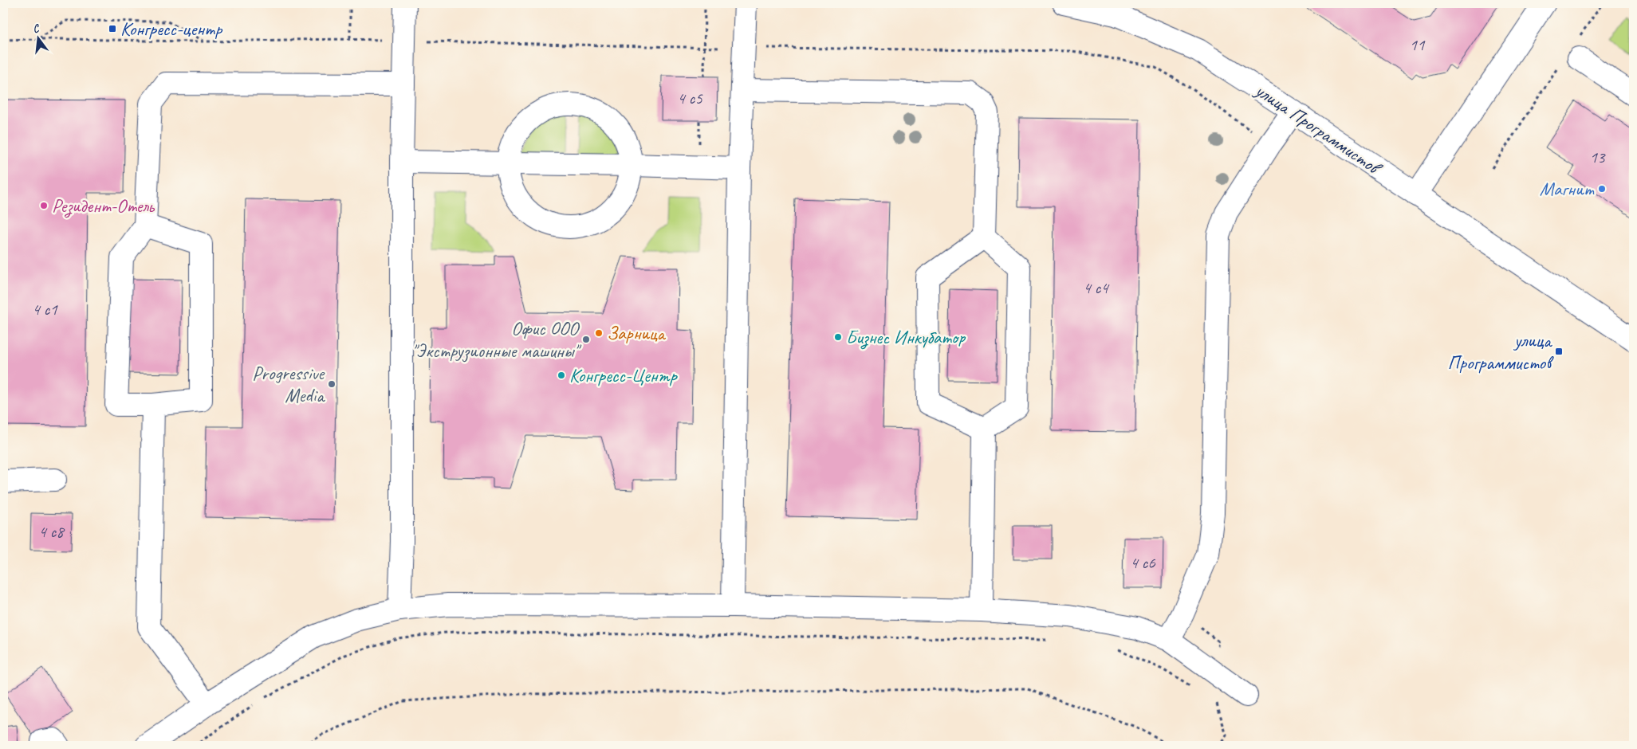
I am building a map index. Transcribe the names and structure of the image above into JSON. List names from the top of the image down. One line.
{"streets":{"street":["улица Программистов"]},"places":{"transit":["Конгресс-центр","улица Программистов"],"other":["Магнит","Резидент-Отель","Зарница","Бизнес Инкубатор","Офис ООО \"Экструзионные машины\"","Конгресс-Центр","Progressive Media"]},"house_numbers":["11","4 с5","13","4 с4","4 с1","4 с8","4 с6"],"north":"top"}
